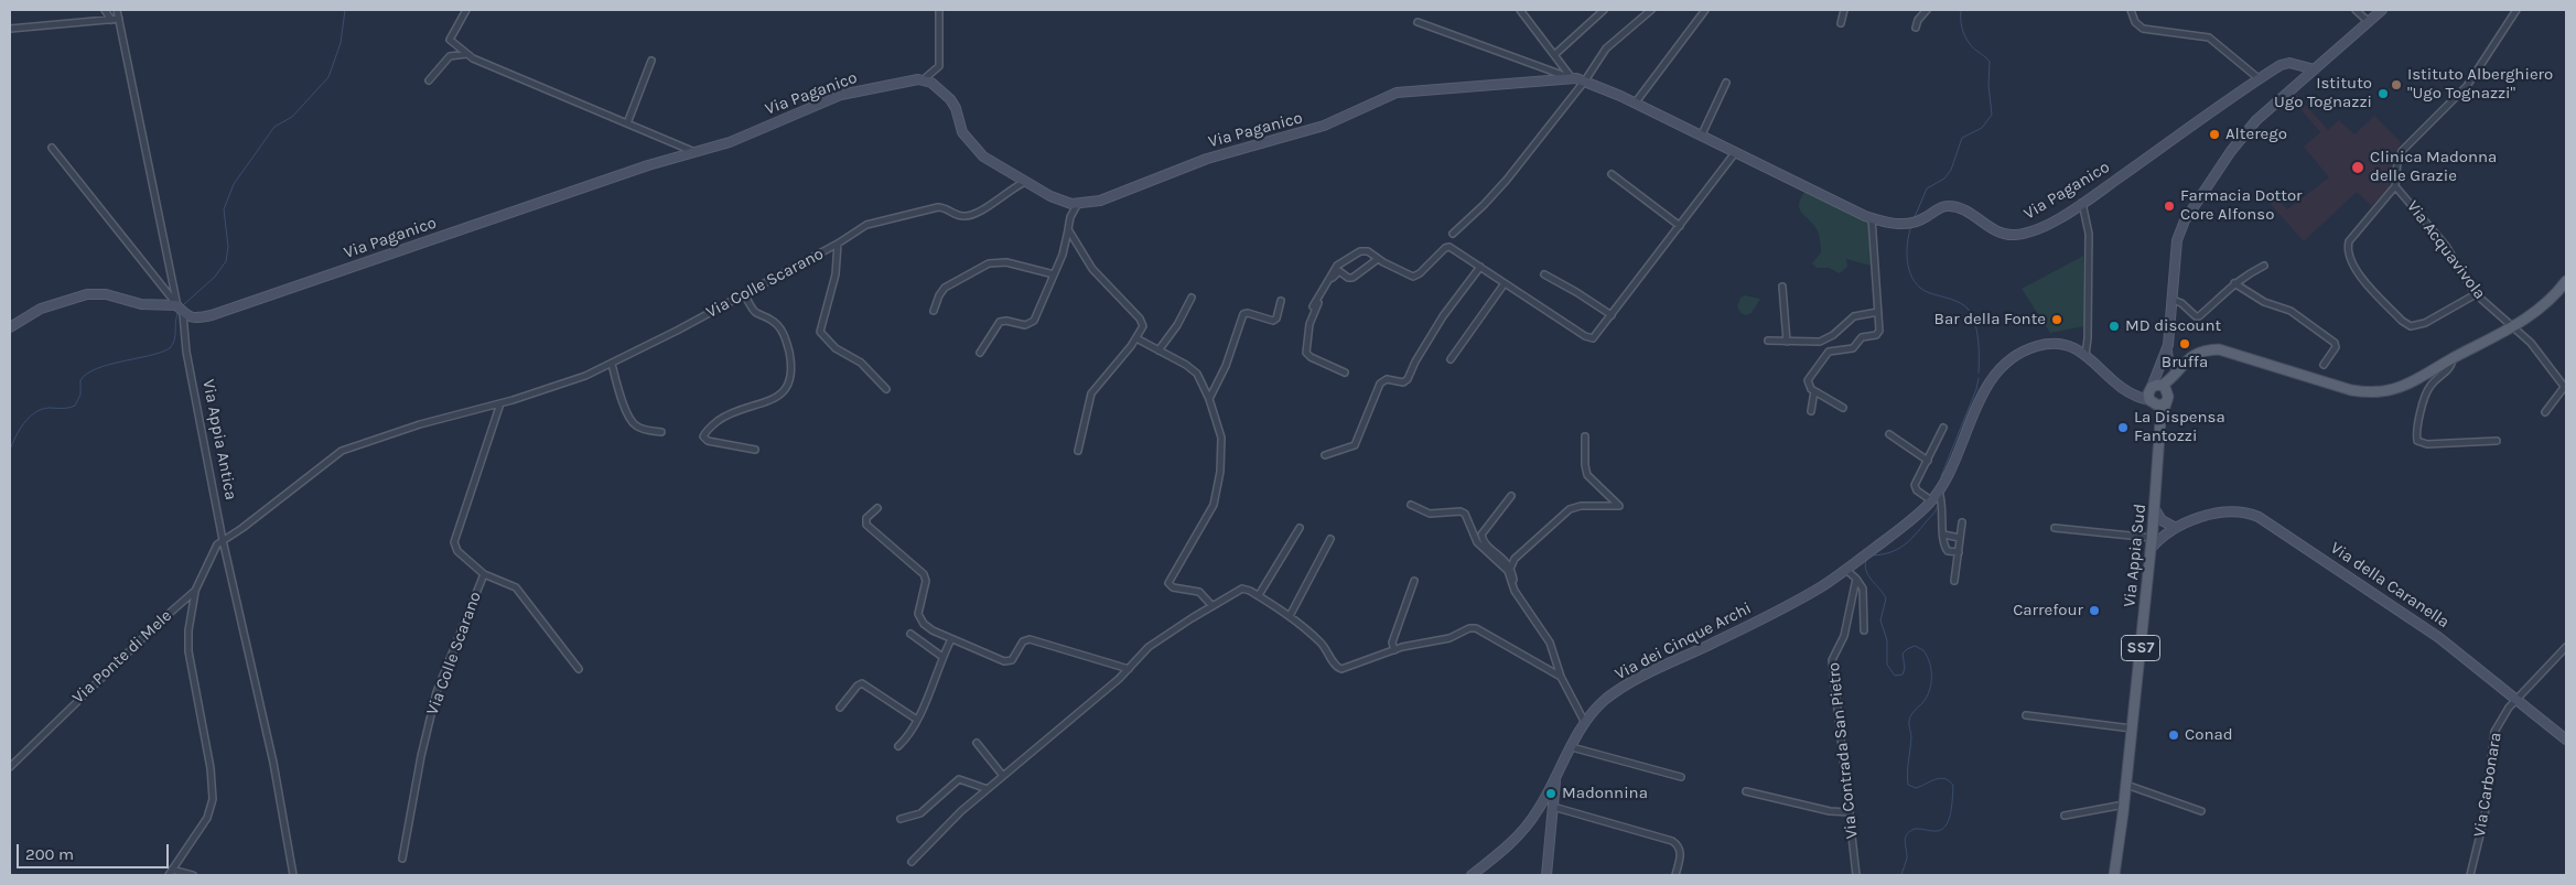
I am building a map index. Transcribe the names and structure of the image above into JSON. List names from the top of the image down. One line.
{"streets":{"main road":["Via Appia Sud","SS7"],"street":["Via Paganico","Via Acquavivola","Via Colle Scarano","Via Appia Antica","Via della Caranella","Via dei Cinque Archi","Via Ponte di Mele","Via Contrada San Pietro","Via Carbonara"]},"crossings":[["Via Paganico","Via Appia Antica"],["Via Colle Scarano","Via Appia Antica"],["Via Colle Scarano","Via Ponte di Mele"],["Via Appia Antica","Via Ponte di Mele"],["Via Appia Sud","Via della Caranella"],["Via Appia Sud","Via dei Cinque Archi"],["Via della Caranella","Via Carbonara"]],"places":["Istituto Alberghiero \"Ugo Tognazzi\"","Istituto Ugo Tognazzi","Alterego","Clinica Madonna delle Grazie","Farmacia Dottor Core Alfonso","Bar della Fonte","MD discount","Bruffa","La Dispensa Fantozzi","Carrefour","Conad","Madonnina"],"scale_bar":"200 m"}
